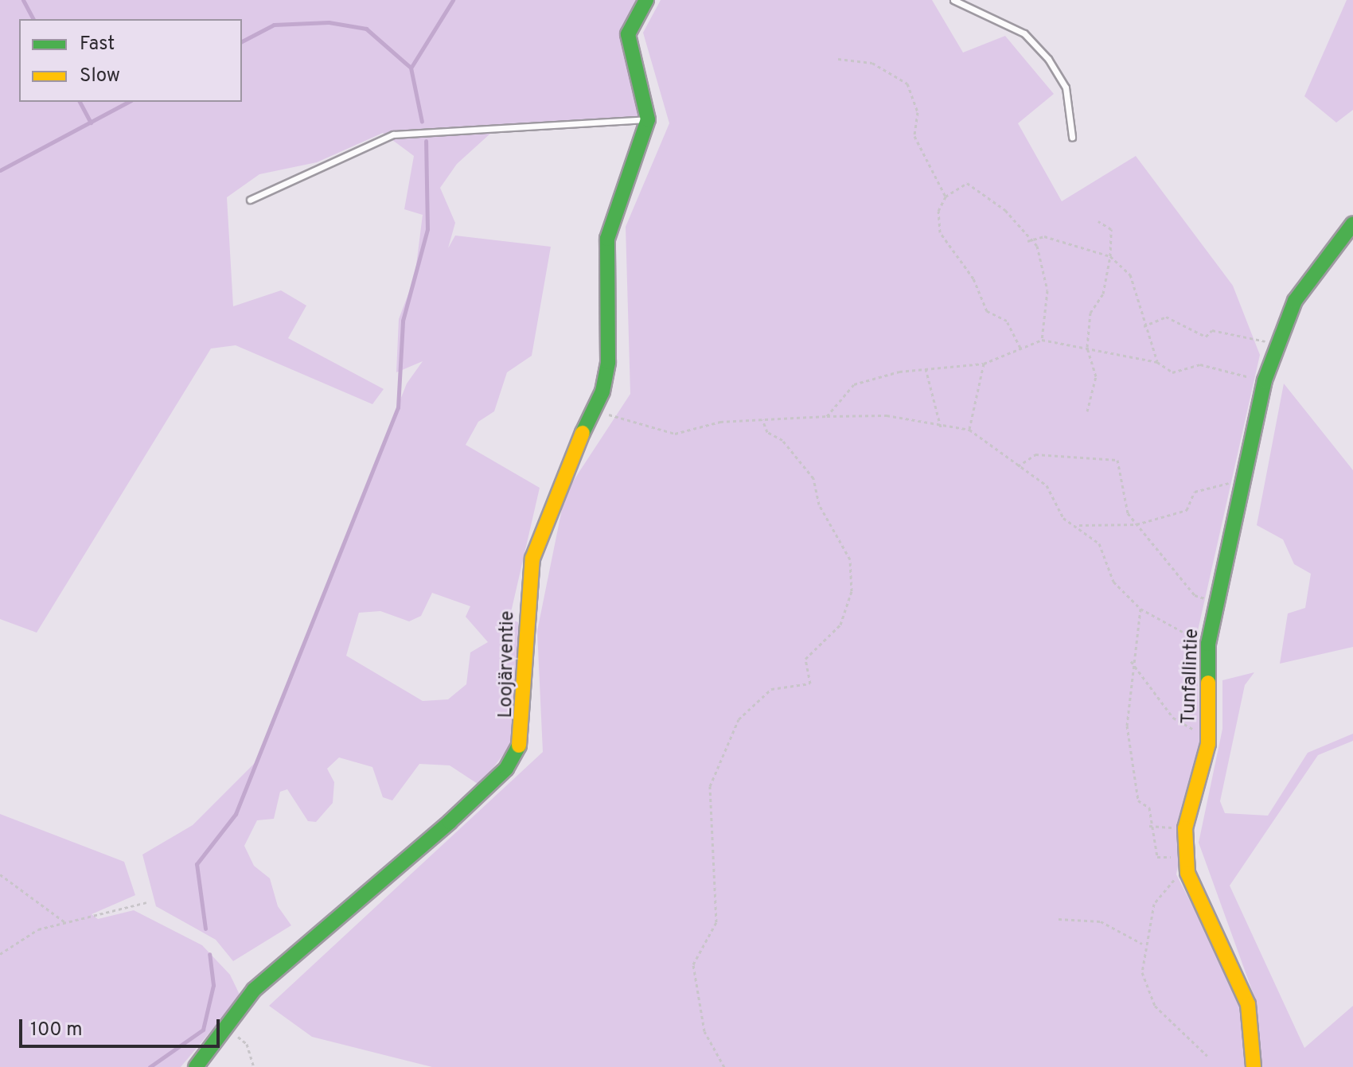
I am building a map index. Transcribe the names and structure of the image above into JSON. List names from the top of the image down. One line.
{"streets":{"street":["Loojärventie","Tunfallintie"]},"legend":["Fast","Slow"],"scale_bar":"100 m"}
